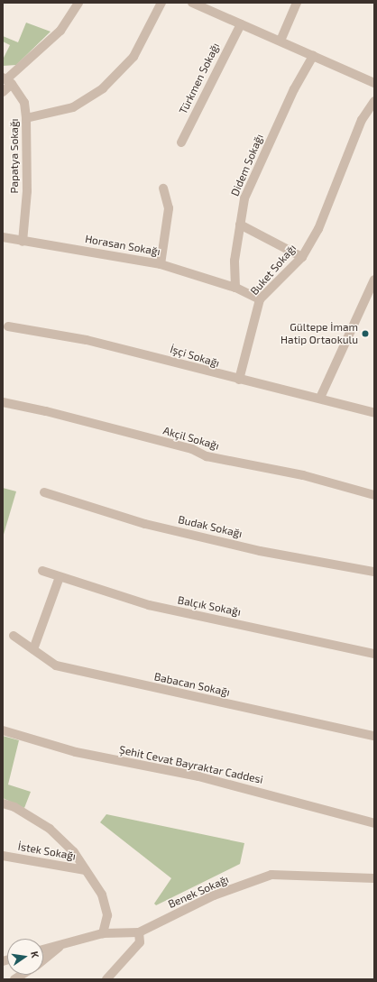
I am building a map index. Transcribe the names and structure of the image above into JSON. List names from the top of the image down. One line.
{"streets":{"street":["Türkmen Sokağı","Papatya Sokağı","Didem Sokağı","Horasan Sokağı","Buket Sokağı","İşçi Sokağı","Akçil Sokağı","Budak Sokağı","Balçık Sokağı","Babacan Sokağı","Şehit Cevat Bayraktar Caddesi","İstek Sokağı","Benek Sokağı"]},"crossings":[["Papatya Sokağı","Horasan Sokağı"],["Didem Sokağı","Horasan Sokağı"],["Buket Sokağı","İşçi Sokağı"]],"places":["Gültepe İmam Hatip Ortaokulu"],"north":"right"}
